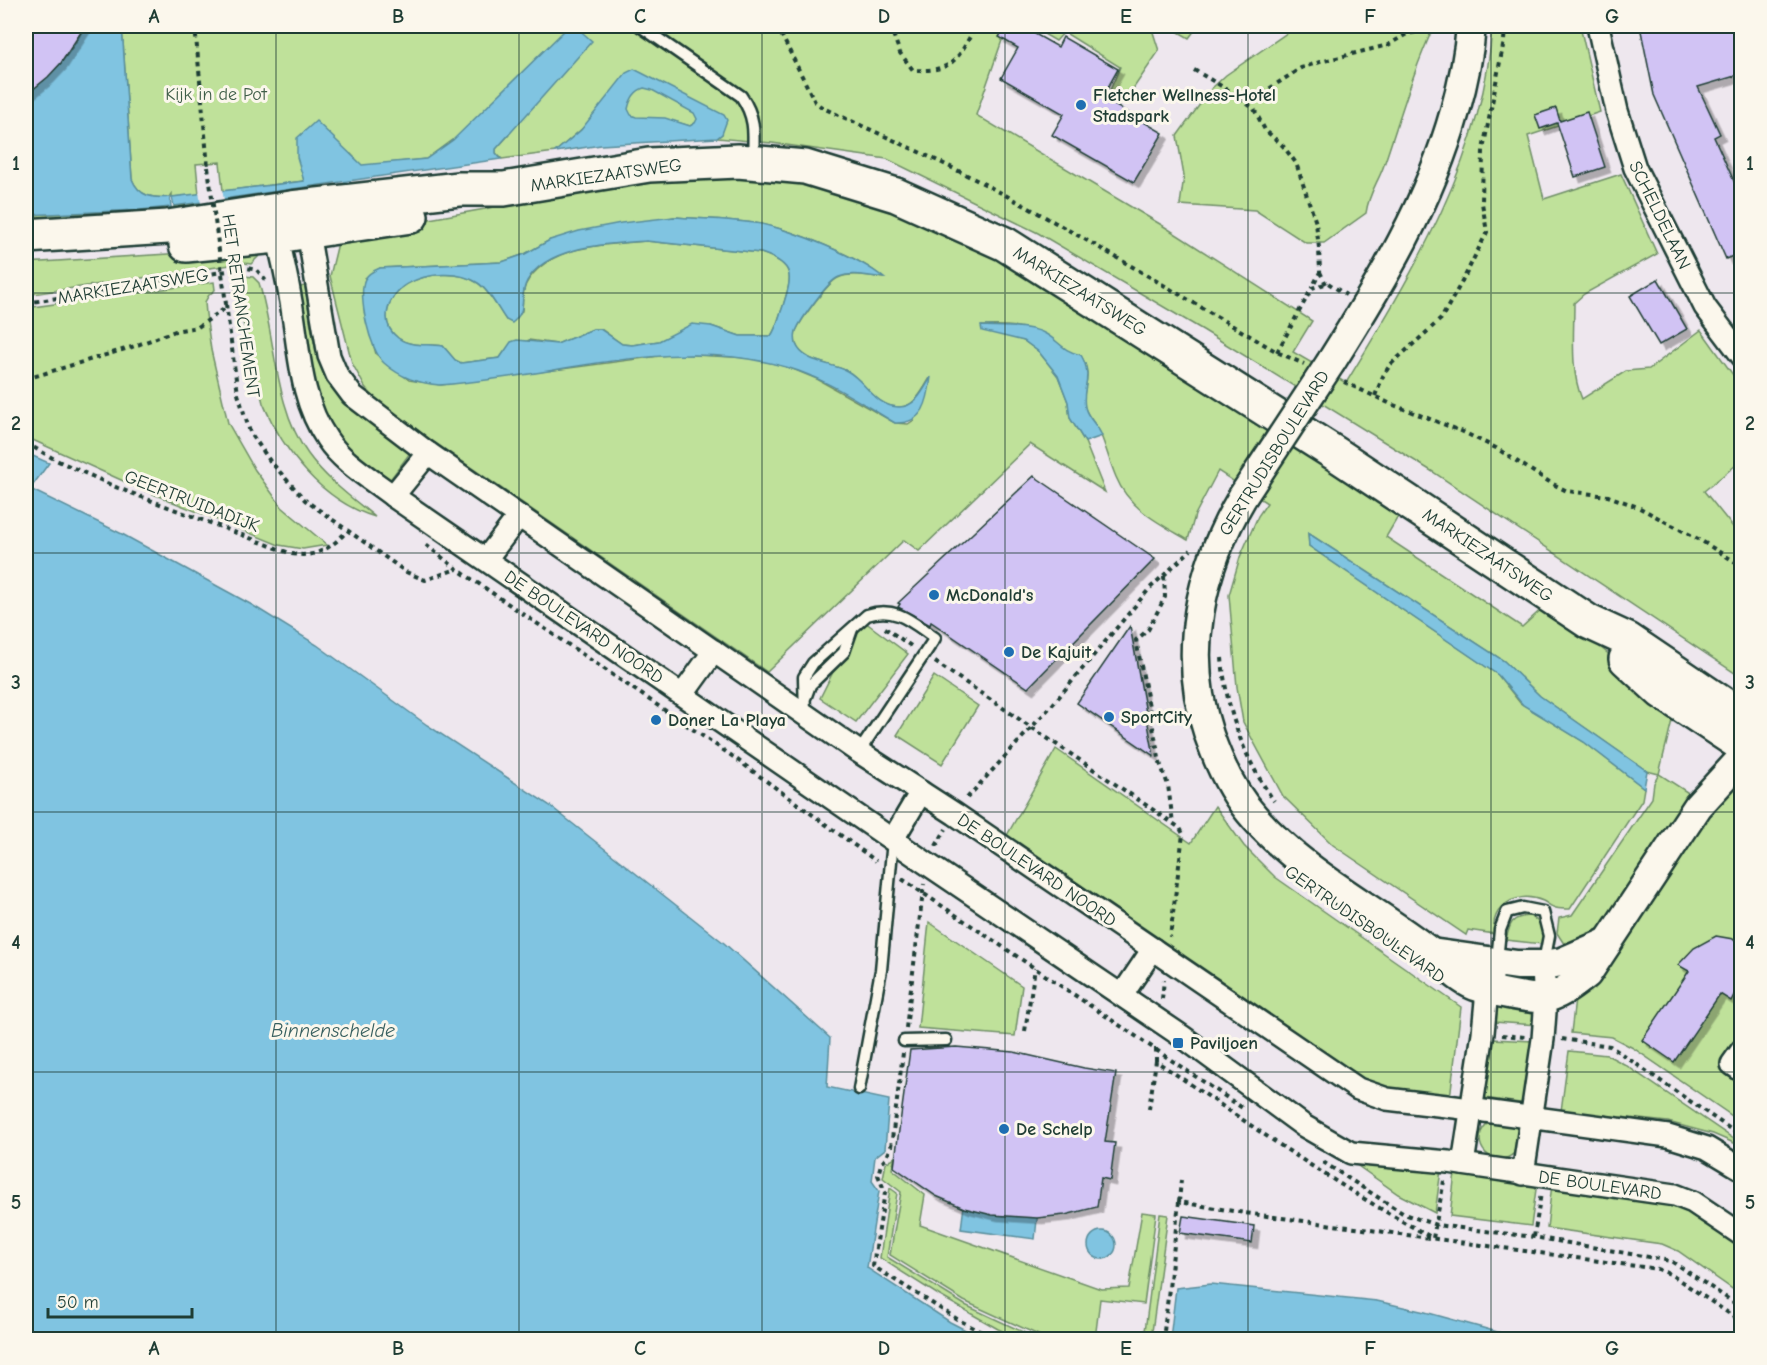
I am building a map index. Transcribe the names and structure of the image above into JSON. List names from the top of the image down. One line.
{"streets":{"main road":["MARKIEZAATSWEG"],"street":["SCHELDELAAN","GERTRUDISBOULEVARD","DE BOULEVARD NOORD","DE BOULEVARD"],"path":["HET RETRANCHEMENT","GEERTRUIDADIJK"]},"crossings":[["MARKIEZAATSWEG","DE BOULEVARD NOORD"],["HET RETRANCHEMENT","GEERTRUIDADIJK"],["DE BOULEVARD NOORD","DE BOULEVARD"]],"water":["Binnenschelde"],"parks":["Kijk in de Pot"],"places":{"other":["Fletcher Wellness-Hotel Stadspark","McDonald's","De Kajuit","SportCity","Doner La Playa","De Schelp"],"transit":["Paviljoen"]},"scale_bar":"50 m","grid":{"columns":["A","B","C","D","E","F","G"],"rows":["1","2","3","4","5"]}}
